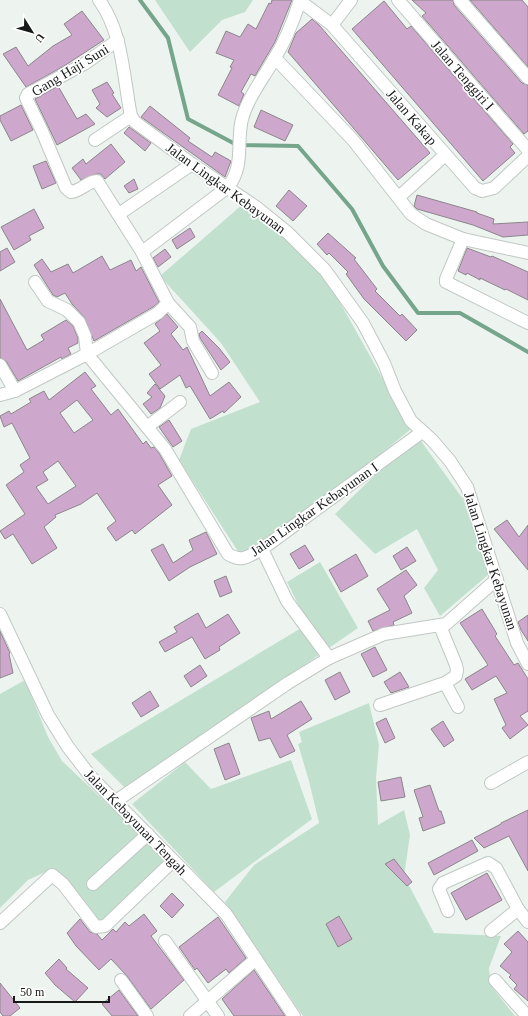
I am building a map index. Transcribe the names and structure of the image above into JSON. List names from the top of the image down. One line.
{"streets":{"street":["Gang Haji Suni","Jalan Tenggiri I","Jalan Kakap","Jalan Lingkar Kebayunan","Jalan Lingkar Kebayunan I","Jalan Kebayunan Tengah"]},"crossings":[["Jalan Lingkar Kebayunan","Jalan Lingkar Kebayunan I"]],"scale_bar":"50 m","north":"bottom right"}
